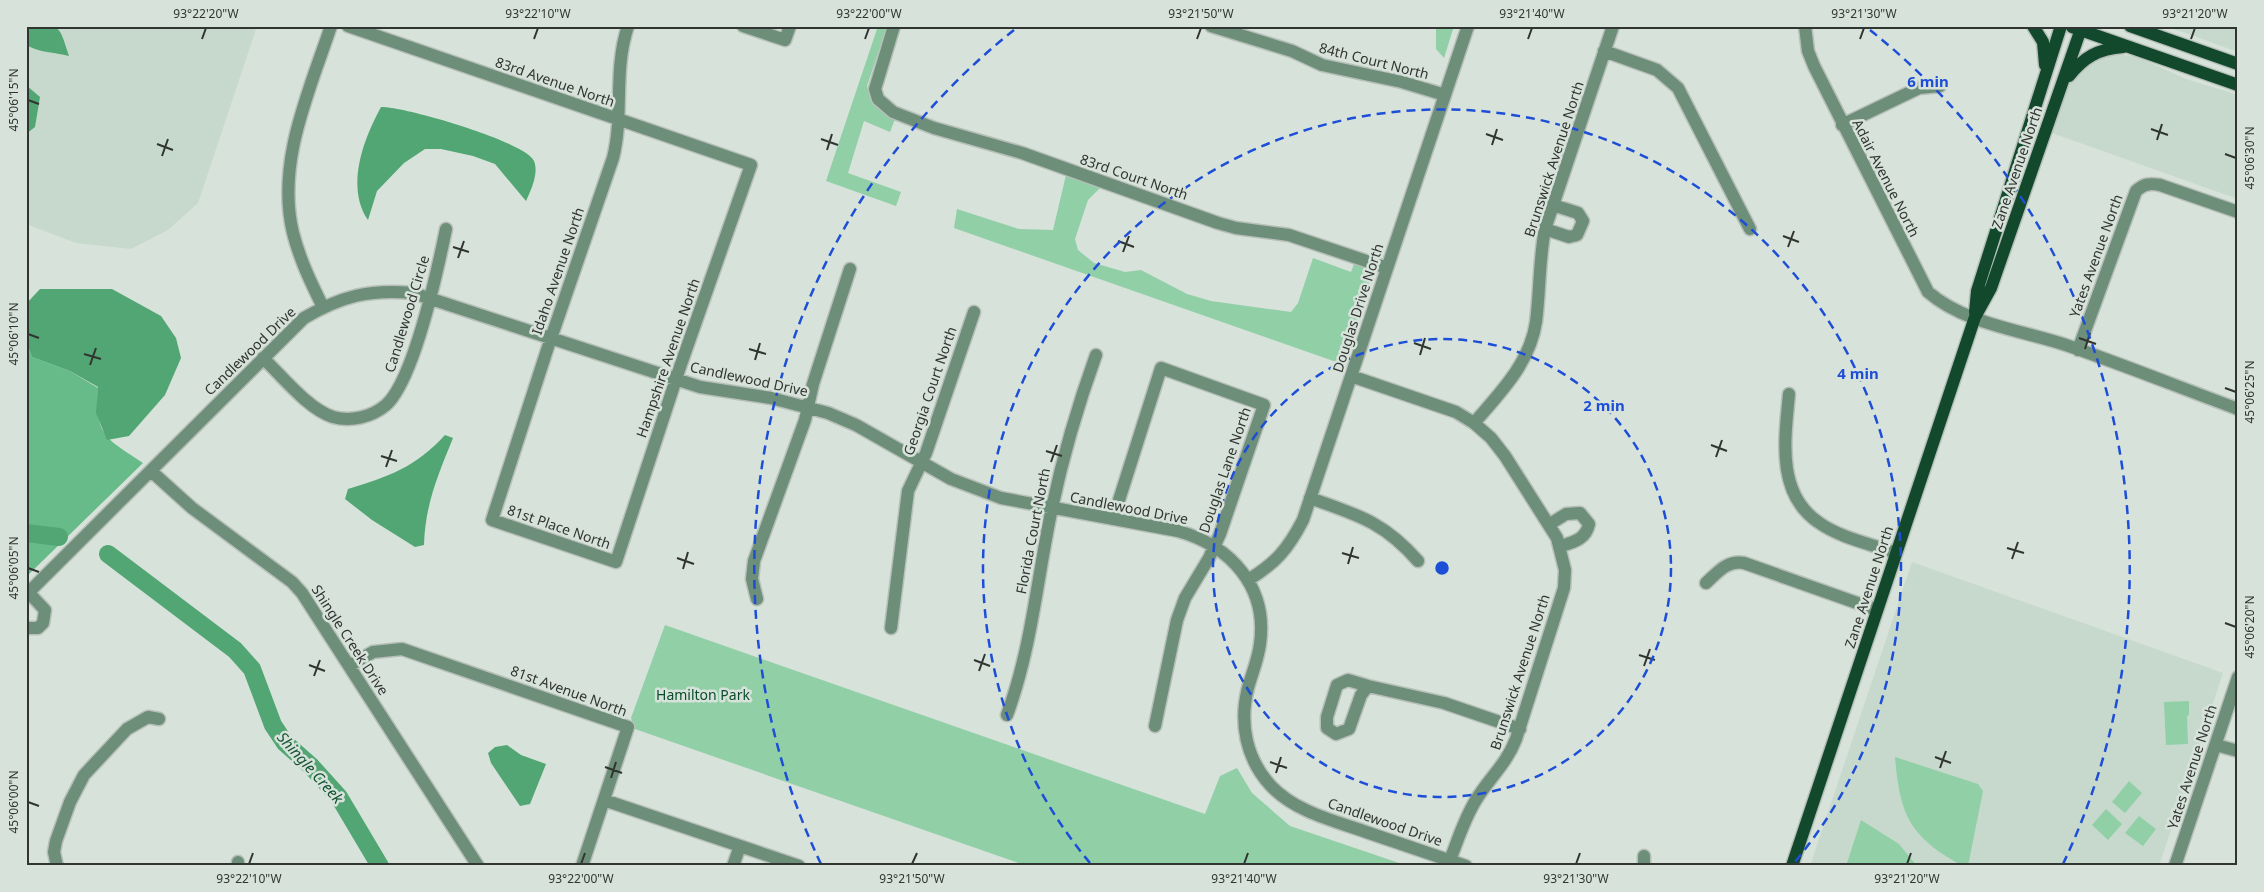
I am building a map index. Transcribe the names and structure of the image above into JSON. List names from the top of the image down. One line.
{"streets":{"main road":["Zane Avenue North"],"street":["84th Court North","83rd Avenue North","Brunswick Avenue North","83rd Court North","Adair Avenue North","Yates Avenue North","Idaho Avenue North","Douglas Drive North","Candlewood Circle","Candlewood Drive","Hampshire Avenue North","Georgia Court North","Douglas Lane North","81st Place North","Florida Court North","Shingle Creek Drive","81st Avenue North"]},"crossings":[["84th Court North","Douglas Drive North"],["83rd Avenue North","Idaho Avenue North"],["83rd Avenue North","Hampshire Avenue North"],["Brunswick Avenue North","Candlewood Drive"],["Zane Avenue North","Adair Avenue North"],["83rd Court North","Douglas Drive North"],["Adair Avenue North","Yates Avenue North"],["Idaho Avenue North","Candlewood Drive"],["Idaho Avenue North","81st Place North"],["Douglas Drive North","Candlewood Drive"],["Candlewood Circle","Candlewood Drive"],["Candlewood Drive","Hampshire Avenue North"],["Candlewood Drive","Georgia Court North"],["Candlewood Drive","Douglas Lane North"],["Candlewood Drive","Florida Court North"],["Candlewood Drive","Shingle Creek Drive"],["Hampshire Avenue North","81st Place North"],["Shingle Creek Drive","81st Avenue North"]],"water":["Shingle Creek"],"parks":["Hamilton Park"],"coordinates":["93°22'20\"W","93°22'10\"W","93°22'00\"W","93°21'50\"W","93°21'40\"W","93°21'30\"W","93°21'20\"W","45°06'15\"N","45°06'30\"N","45°06'10\"N","45°06'25\"N","45°06'05\"N","45°06'20\"N","45°06'00\"N"],"rings":["6 min","4 min","2 min"]}
